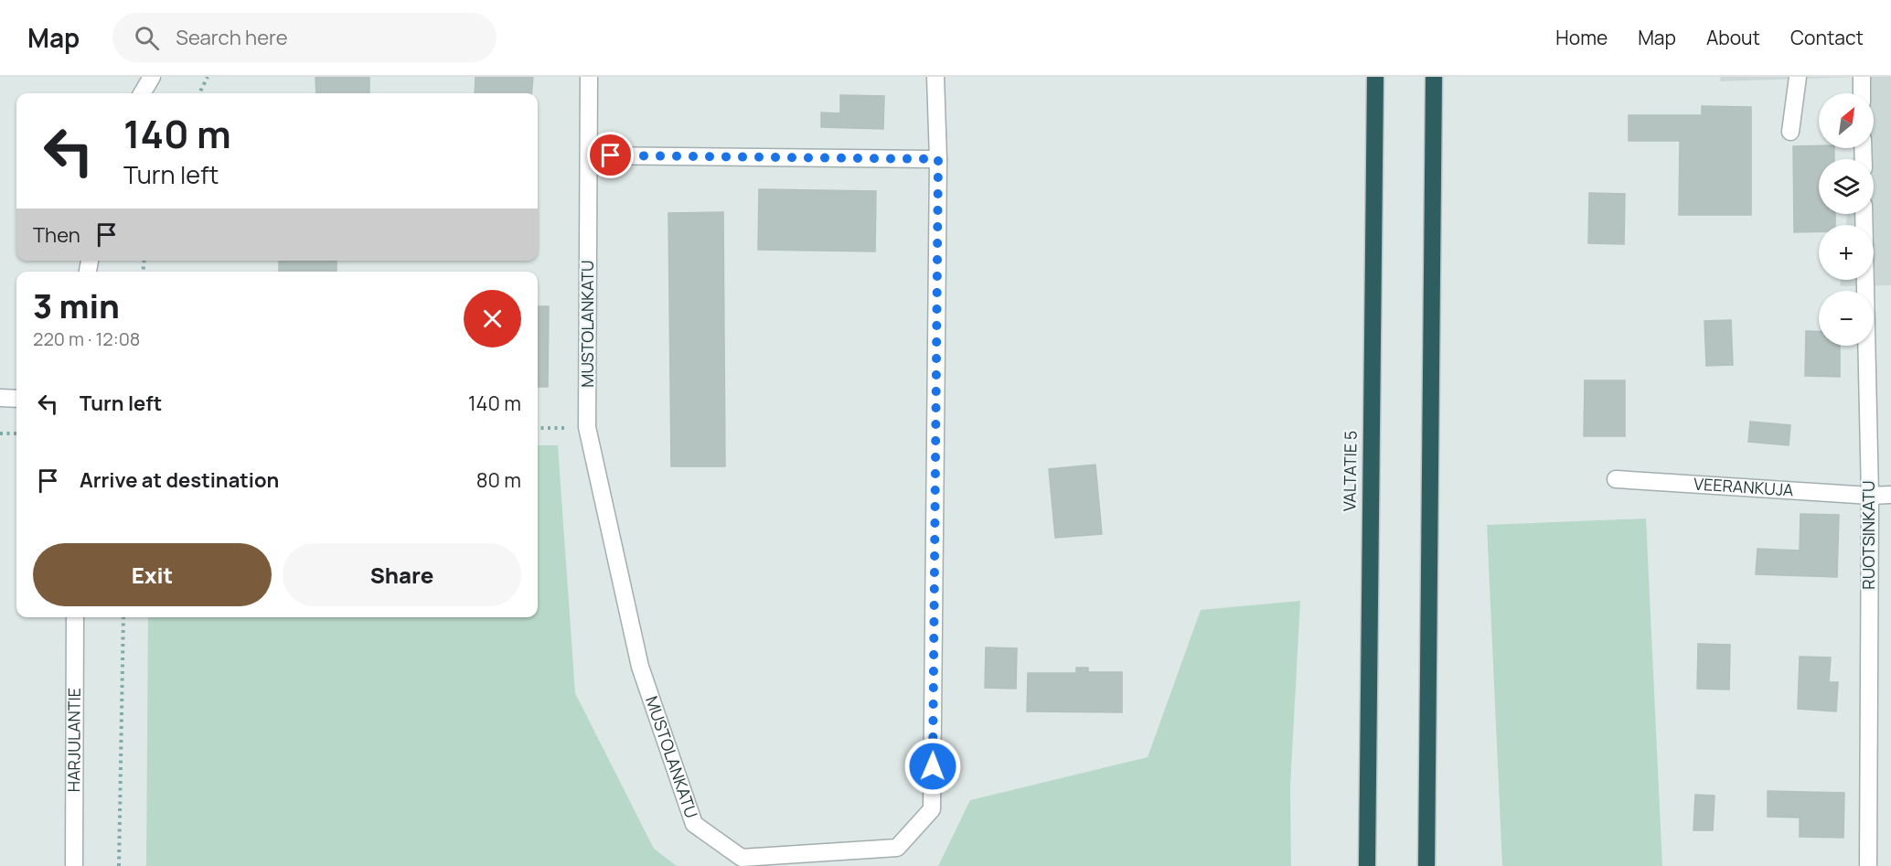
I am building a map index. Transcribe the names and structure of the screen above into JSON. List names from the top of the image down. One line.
{"streets":{"highway":["VALTATIE 5"],"street":["MUSTOLANKATU","VEERANKUJA","RUOTSINKATU","HARJULANTIE"]},"crossings":[["VEERANKUJA","RUOTSINKATU"]],"north":"top right","page":{"header":"Map","search":"Search here","nav":["Home","Map","About","Contact"],"map_buttons":["+","−"],"turn":["140 m","Turn left"],"then":"Then","heading":["3 min","220 m · 12:08"],"list":[{"name":"Turn left","value":"140 m"},{"name":"Arrive at destination","value":"80 m"}],"buttons":["Exit","Share"]}}
